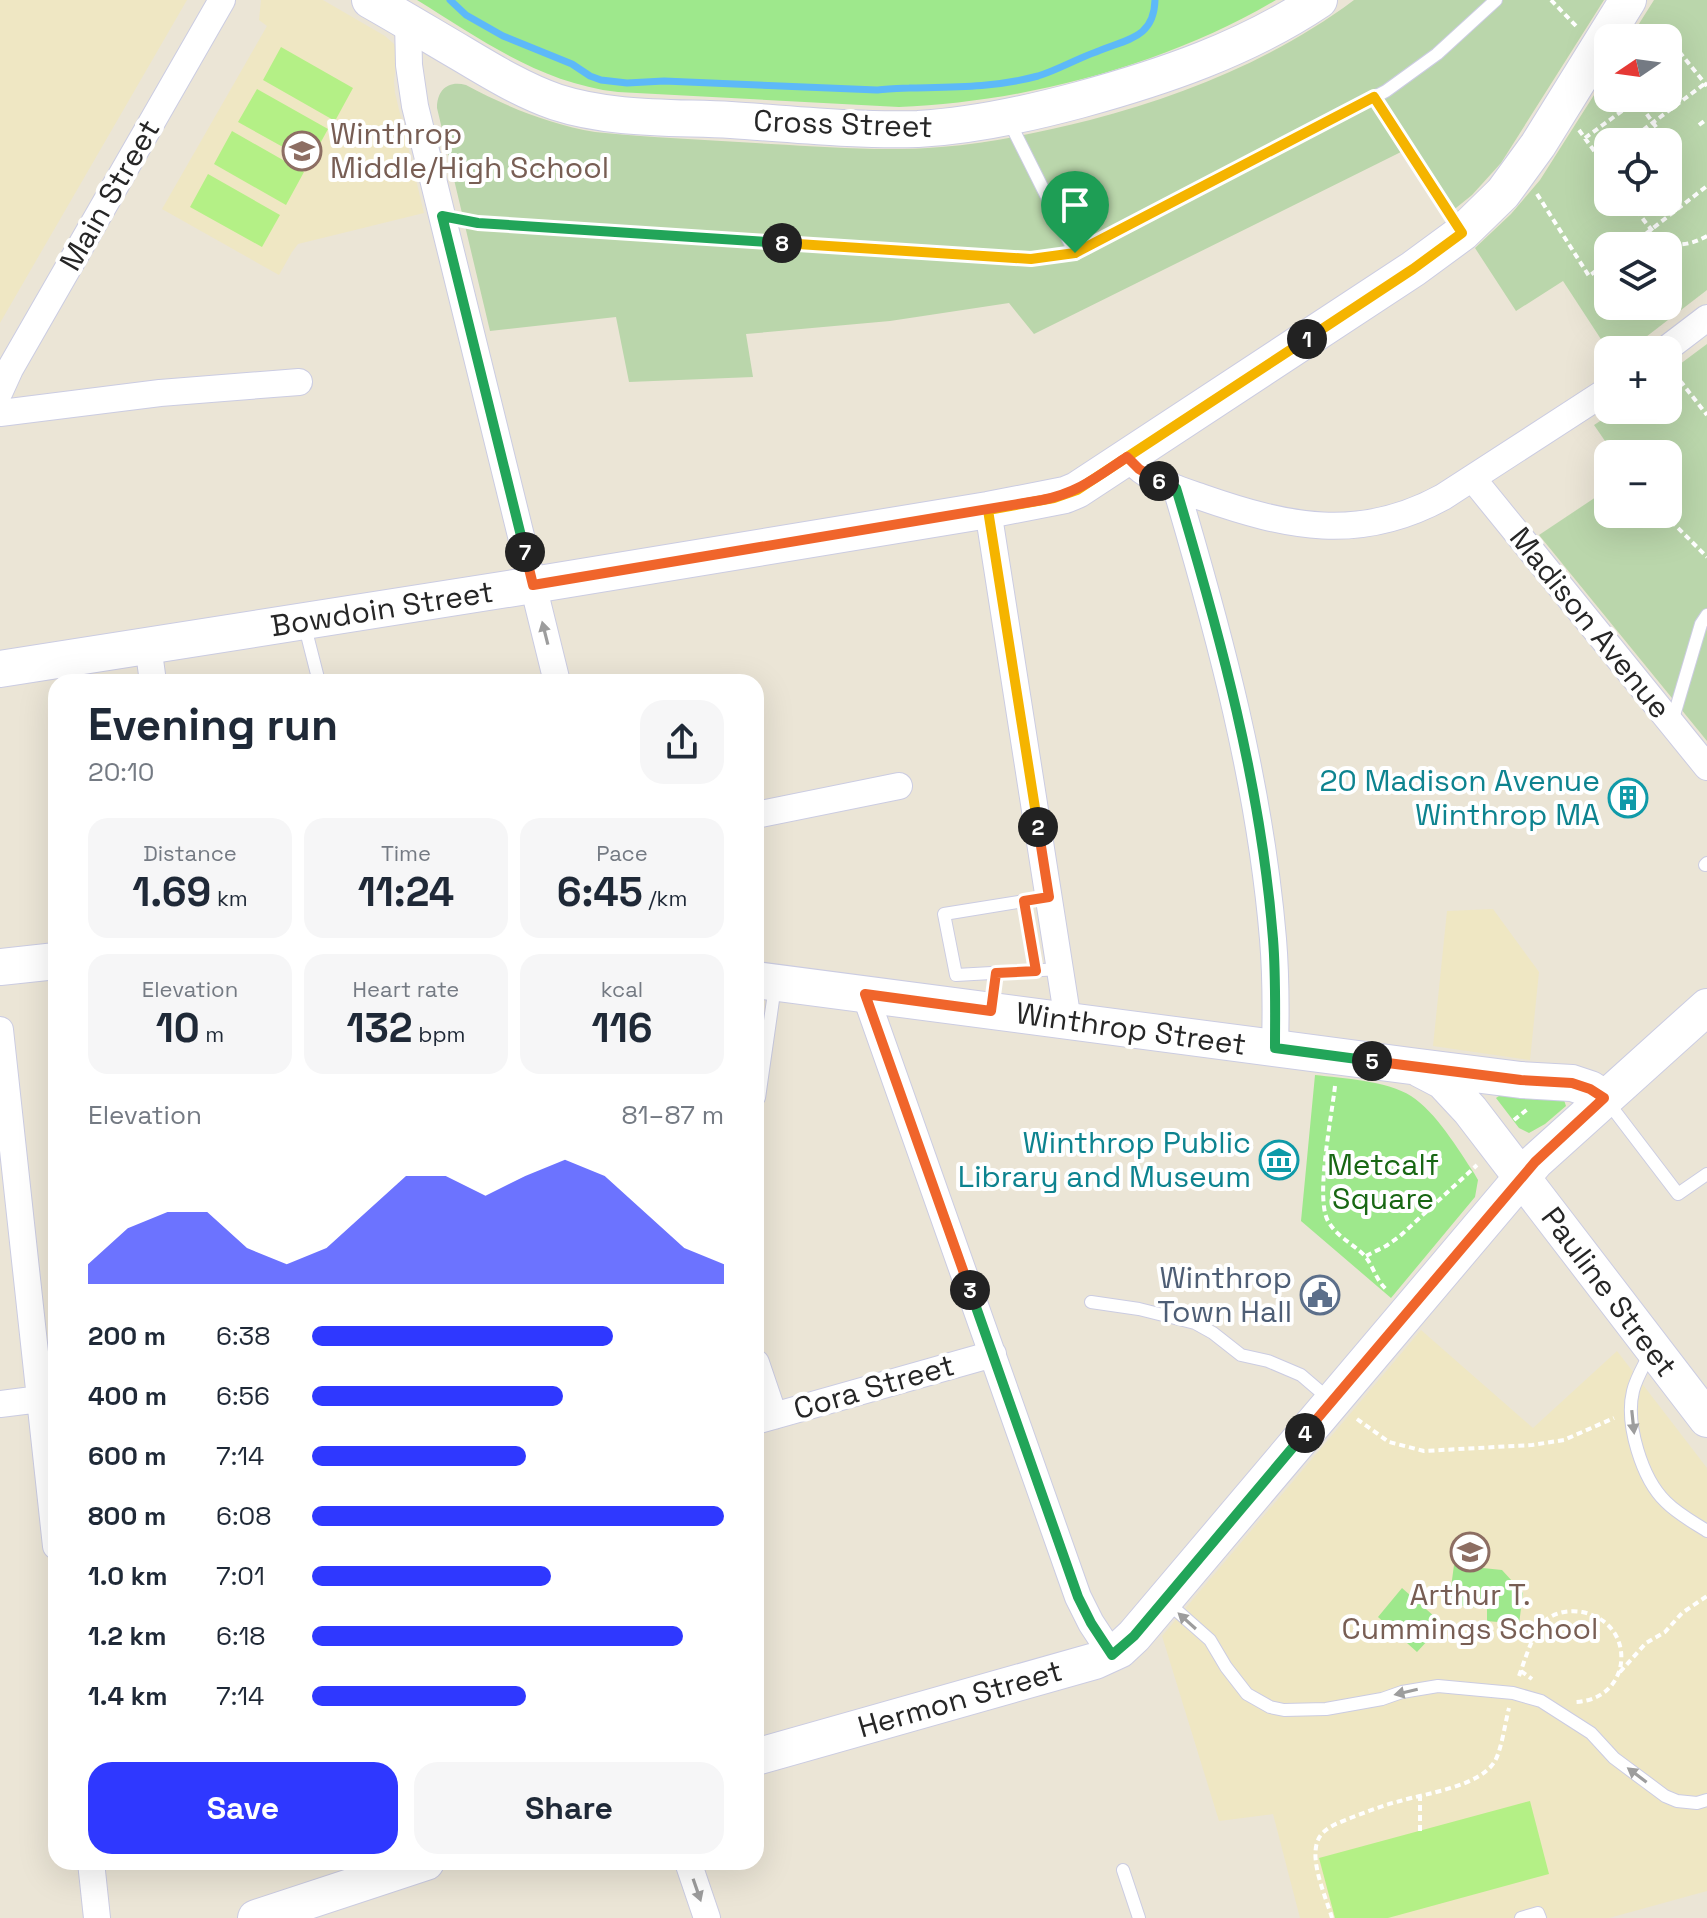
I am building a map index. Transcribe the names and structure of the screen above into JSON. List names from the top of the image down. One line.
{"streets":{"street":["Cross Street","Main Street","Bowdoin Street","Madison Avenue","Winthrop Street","Pauline Street","Cora Street","Hermon Street"]},"crossings":[["Winthrop Street","Pauline Street"],["Pauline Street","Hermon Street"]],"parks":["Metcalf Square"],"places":{"school or university":["Winthrop Middle/High School","Arthur T. Cummings School"],"building":["20 Madison Avenue Winthrop MA"],"museum":["Winthrop Public Library and Museum"],"public building":["Winthrop Town Hall"]},"north":"left","page":{"map_buttons":["+","−"],"pins":["8","1","6","7","2","5","3","4"],"heading":["Evening run","20:10"],"stats":[["Distance","1.69 km"],["Time","11:24"],["Pace","6:45 /km"],["Elevation","10 m"],["Heart rate","132 bpm"],["kcal","116"]],"chart":["Elevation","81–87 m"],"list":[{"name":"200 m","note":"6:38"},{"name":"400 m","note":"6:56"},{"name":"600 m","note":"7:14"},{"name":"800 m","note":"6:08"},{"name":"1.0 km","note":"7:01"},{"name":"1.2 km","note":"6:18"},{"name":"1.4 km","note":"7:14"}],"buttons":["Save","Share"]}}
